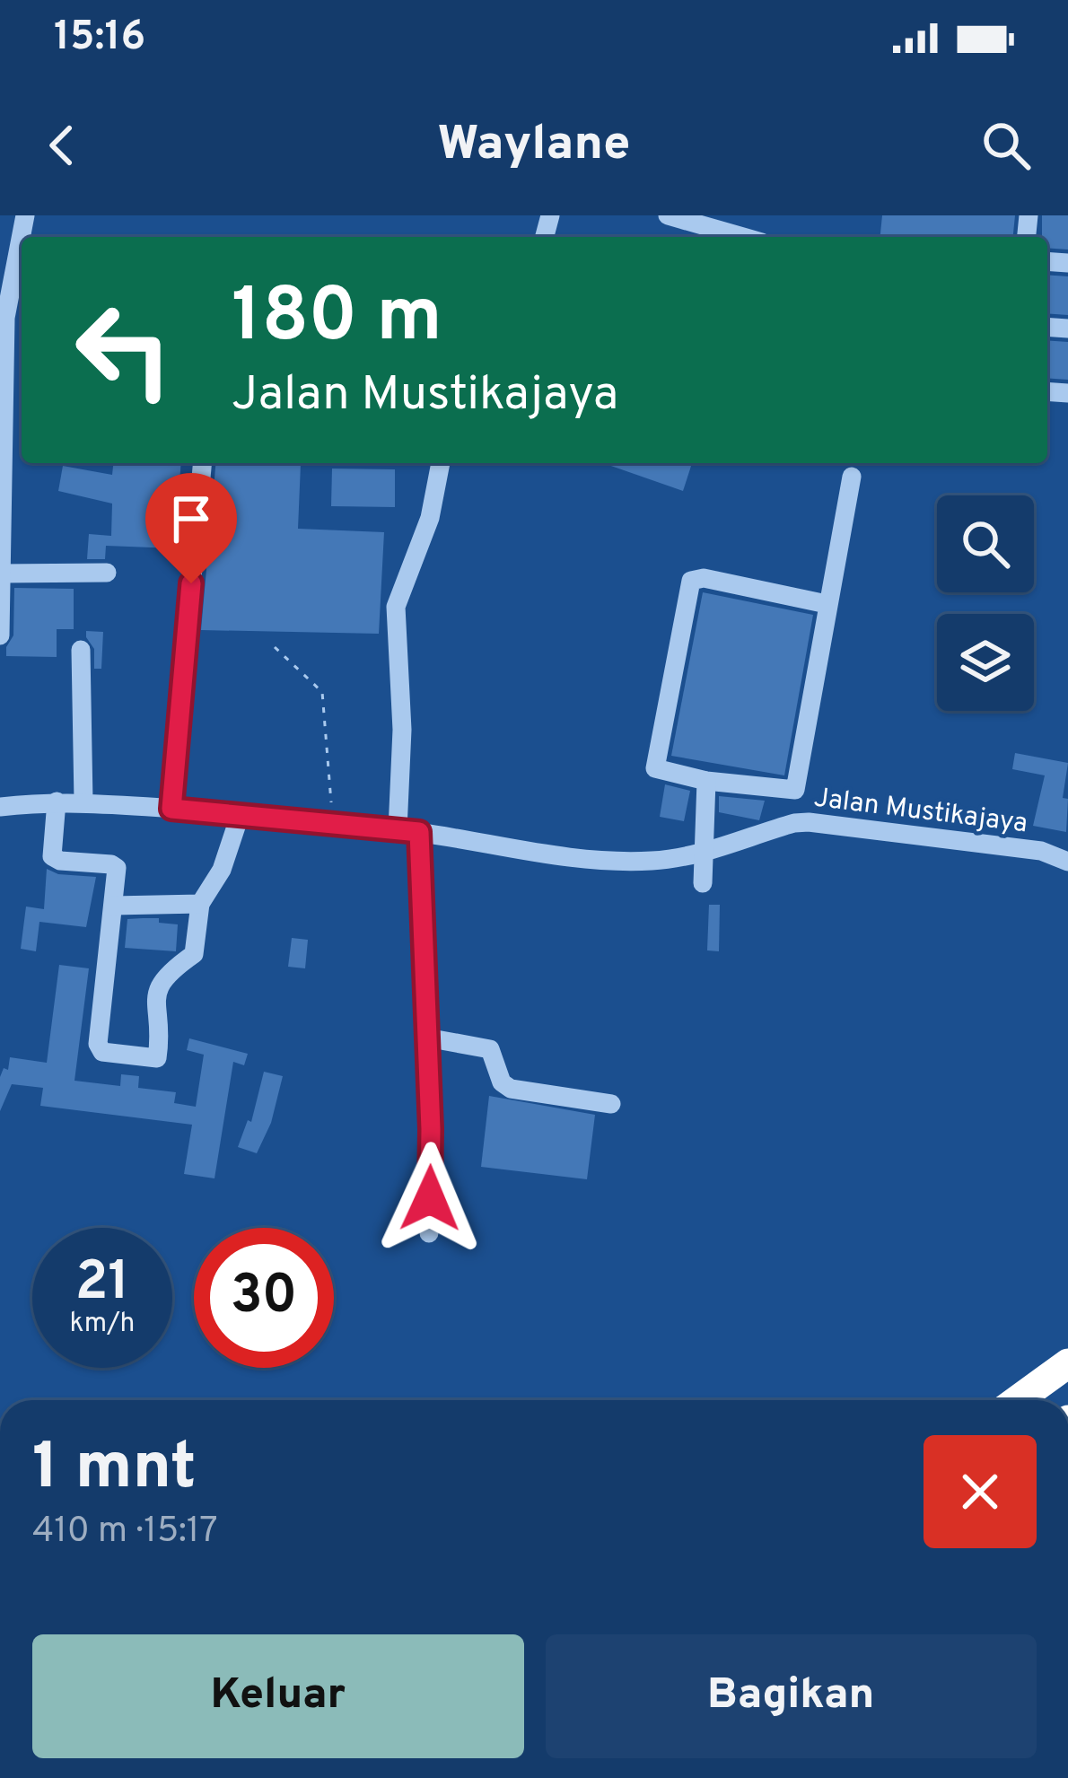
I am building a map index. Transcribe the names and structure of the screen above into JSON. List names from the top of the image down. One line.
{"streets":{"street":["Jalan Mustikajaya"]},"page":{"status":"15:16","header":"Waylane","turn":["180 m","Jalan Mustikajaya"],"speed":"21 km/h","limit":"30","heading":["1 mnt","410 m · 15:17"],"buttons":["Keluar","Bagikan"]}}
